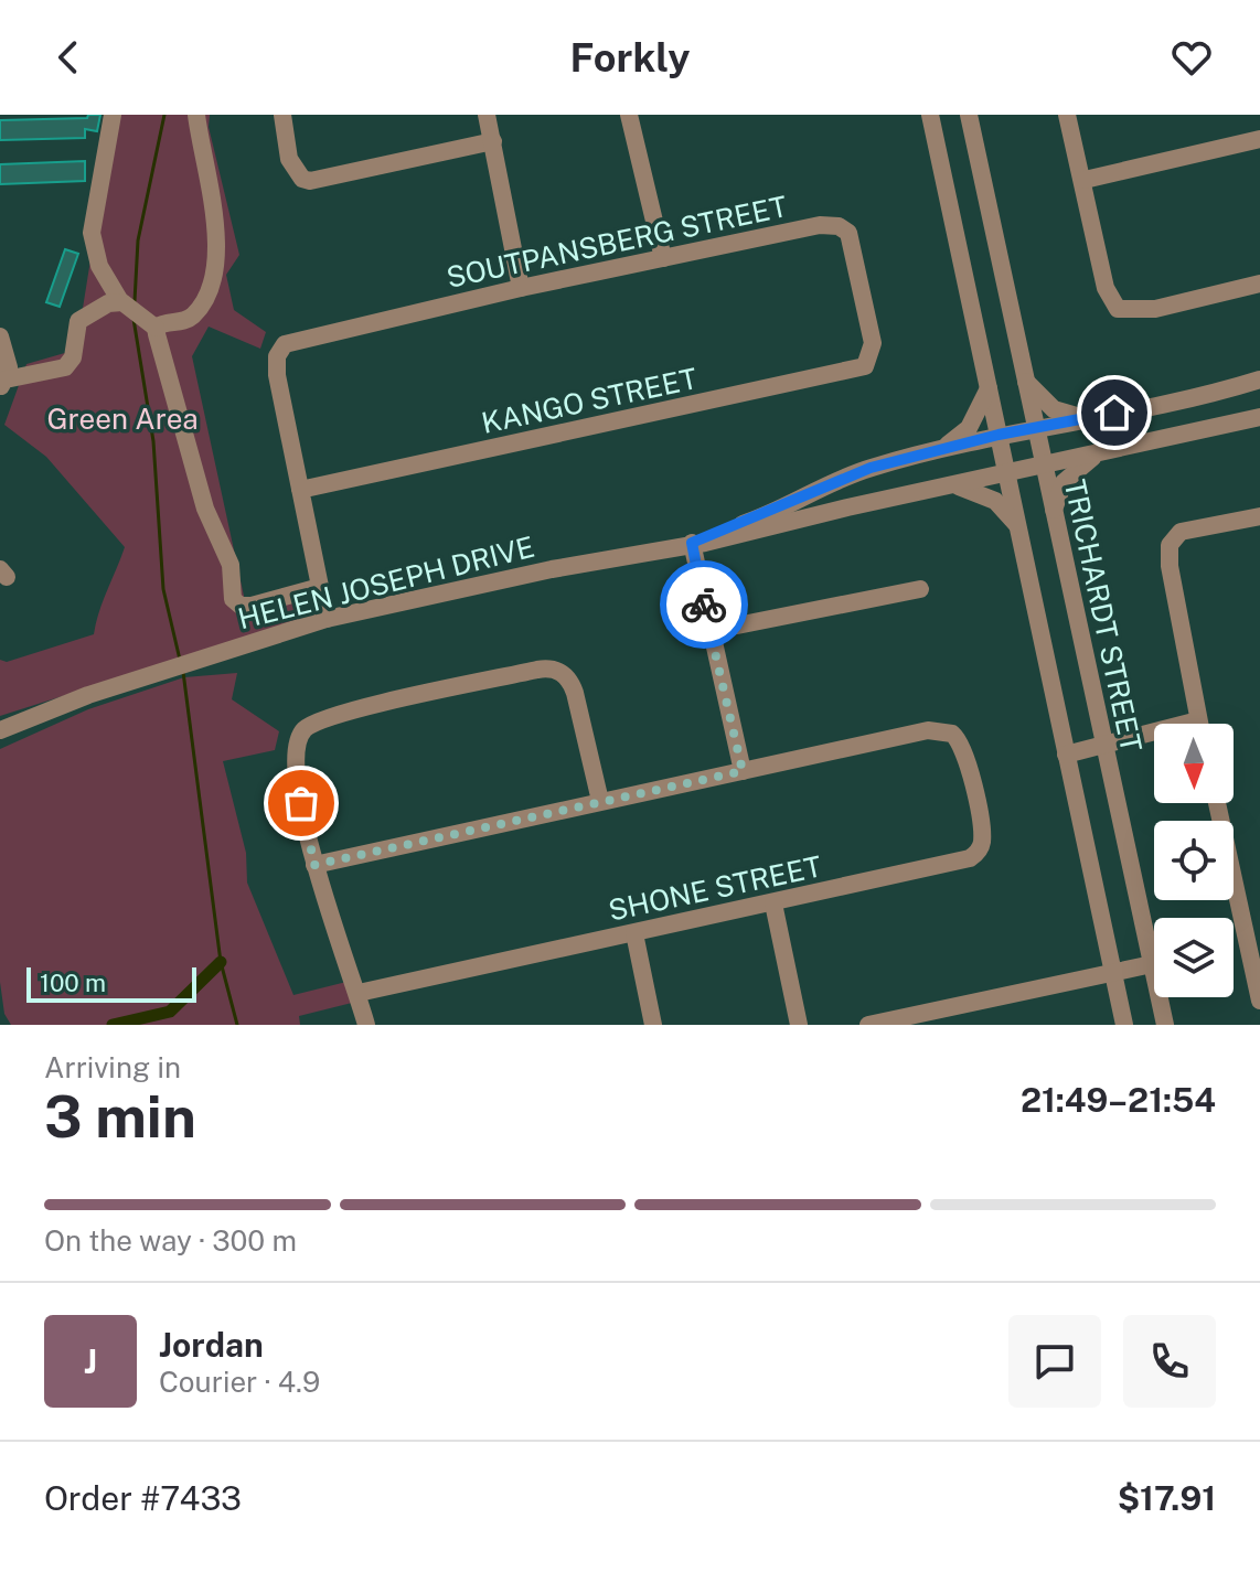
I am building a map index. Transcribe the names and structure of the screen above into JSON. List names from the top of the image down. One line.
{"streets":{"street":["SOUTPANSBERG STREET","KANGO STREET","HELEN JOSEPH DRIVE","TRICHARDT STREET","SHONE STREET"]},"crossings":[["SOUTPANSBERG STREET","KANGO STREET"],["HELEN JOSEPH DRIVE","TRICHARDT STREET"]],"parks":["Green Area"],"scale_bar":"100 m","north":"bottom","page":{"header":"Forkly","scale":"100 m","heading":["3 min","Arriving in","21:49–21:54"],"panel":["Jordan","Courier · 4.9","Order #7433","$17.91"],"bar":"On the way · 300 m","round":"J"}}
